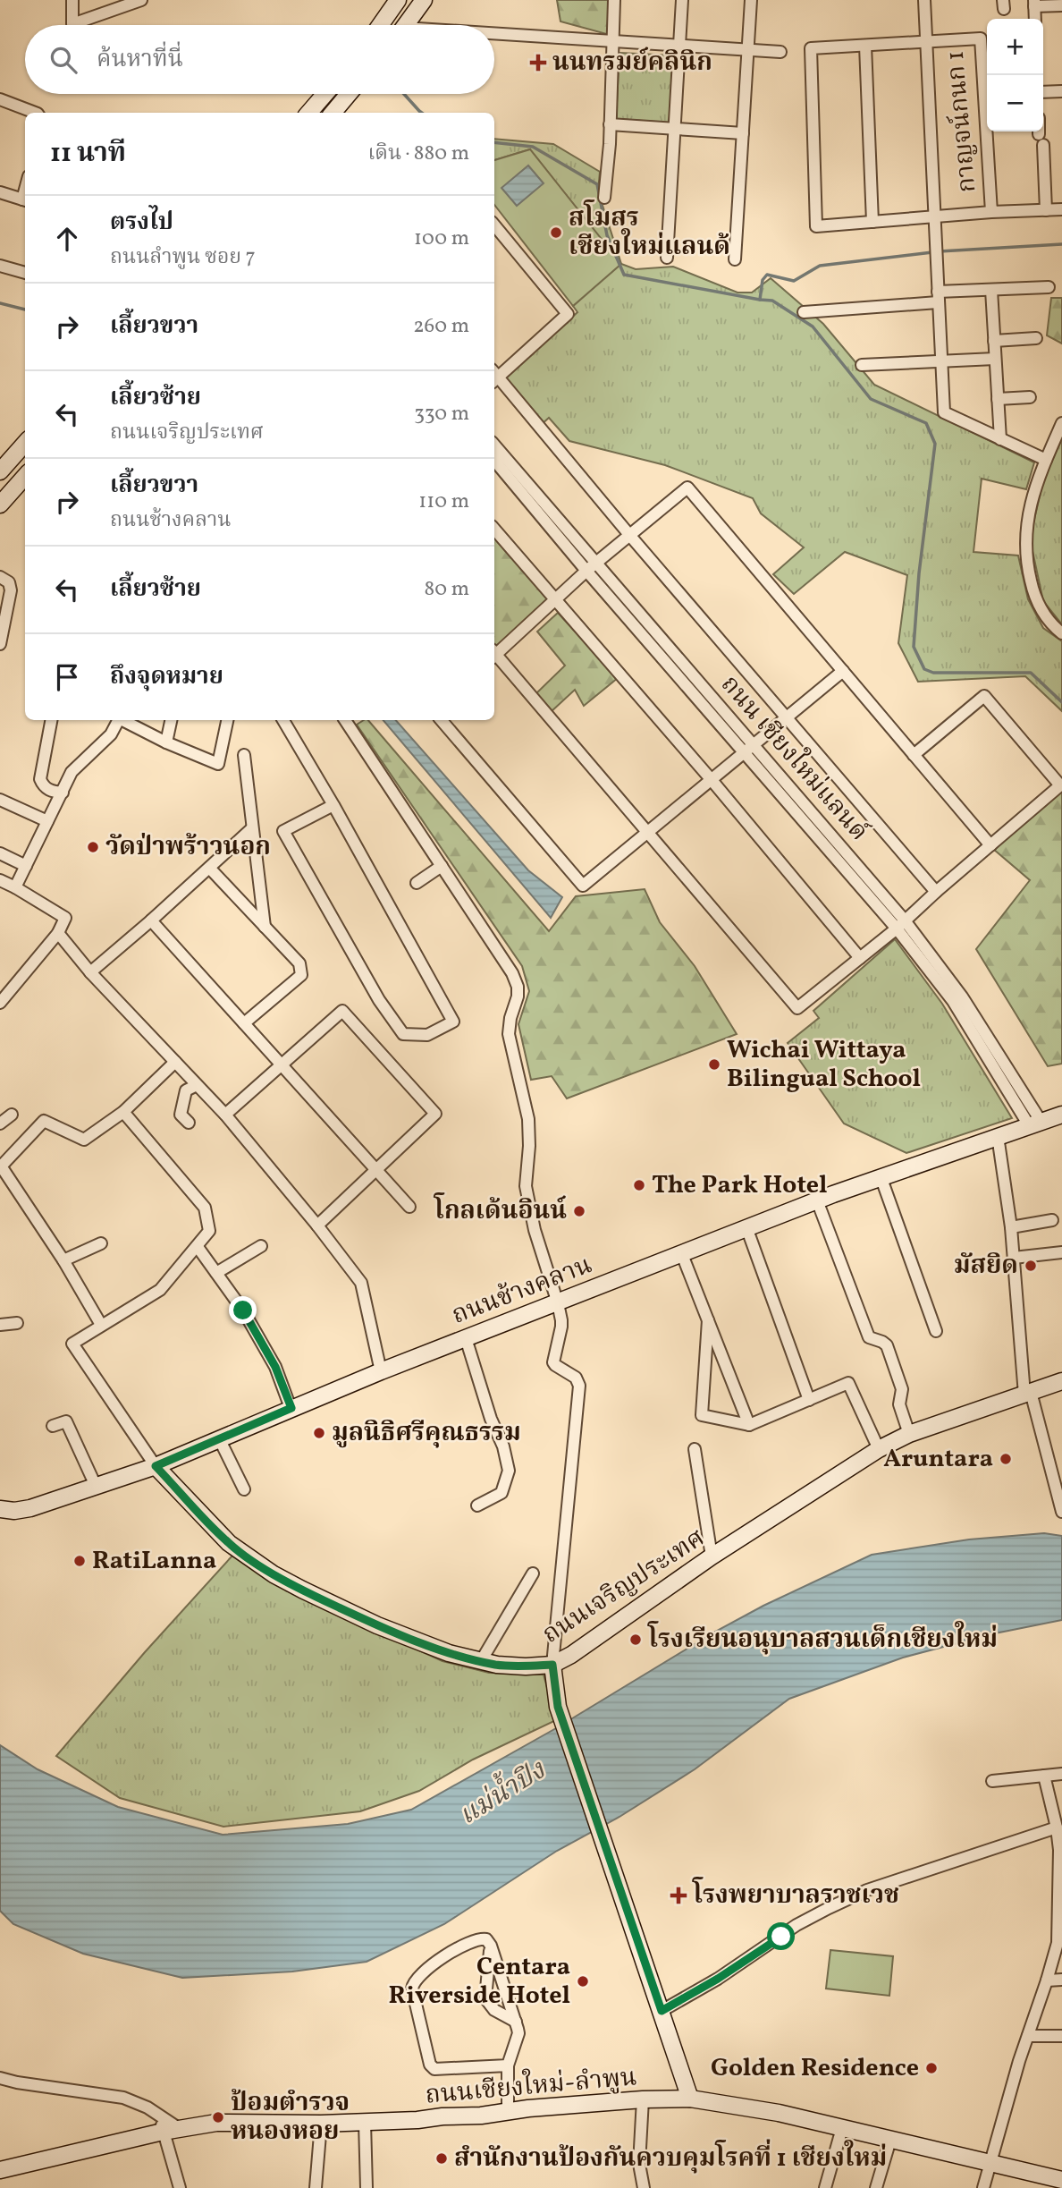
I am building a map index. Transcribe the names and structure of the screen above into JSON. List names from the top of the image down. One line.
{"streets":{"street":["กาญจน์กนก 1","ถนน เชียงใหม่แลนด์","ถนนช้างคลาน","ถนนเจริญประเทศ","ถนนเชียงใหม่-ลำพูน"]},"crossings":[["ถนน เชียงใหม่แลนด์","ถนนช้างคลาน"],["ถนนช้างคลาน","ถนนเจริญประเทศ"]],"water":["แม่น้ำปิง"],"places":{"health":["นนทรมย์คลินิก","โรงพยาบาลราชเวช"],"other":["สโมสร เชียงใหม่แลนด้","วัดป่าพร้าวนอก","Wichai Wittaya Bilingual School","The Park Hotel","โกลเด้นอินน์","มัสยิด","มูลนิธิศรีคุณธรรม","Aruntara","RatiLanna","โรงเรียนอนุบาลสวนเด็กเชียงใหม่","Centara Riverside Hotel","Golden Residence","ป้อมตำรวจ หนองหอย","สำนักงานป้องกันควบคุมโรคที่ 1 เชียงใหม่"]},"page":{"map_buttons":["+","−"],"search":"ค้นหาที่นี่","heading":["11 นาที","เดิน · 880 m"],"list":[["ตรงไป","ถนนลำพูน ซอย 7","100 m"],["เลี้ยวขวา","260 m"],["เลี้ยวซ้าย","ถนนเจริญประเทศ","330 m"],["เลี้ยวขวา","ถนนช้างคลาน","110 m"],["เลี้ยวซ้าย","80 m"],"ถึงจุดหมาย"]}}
